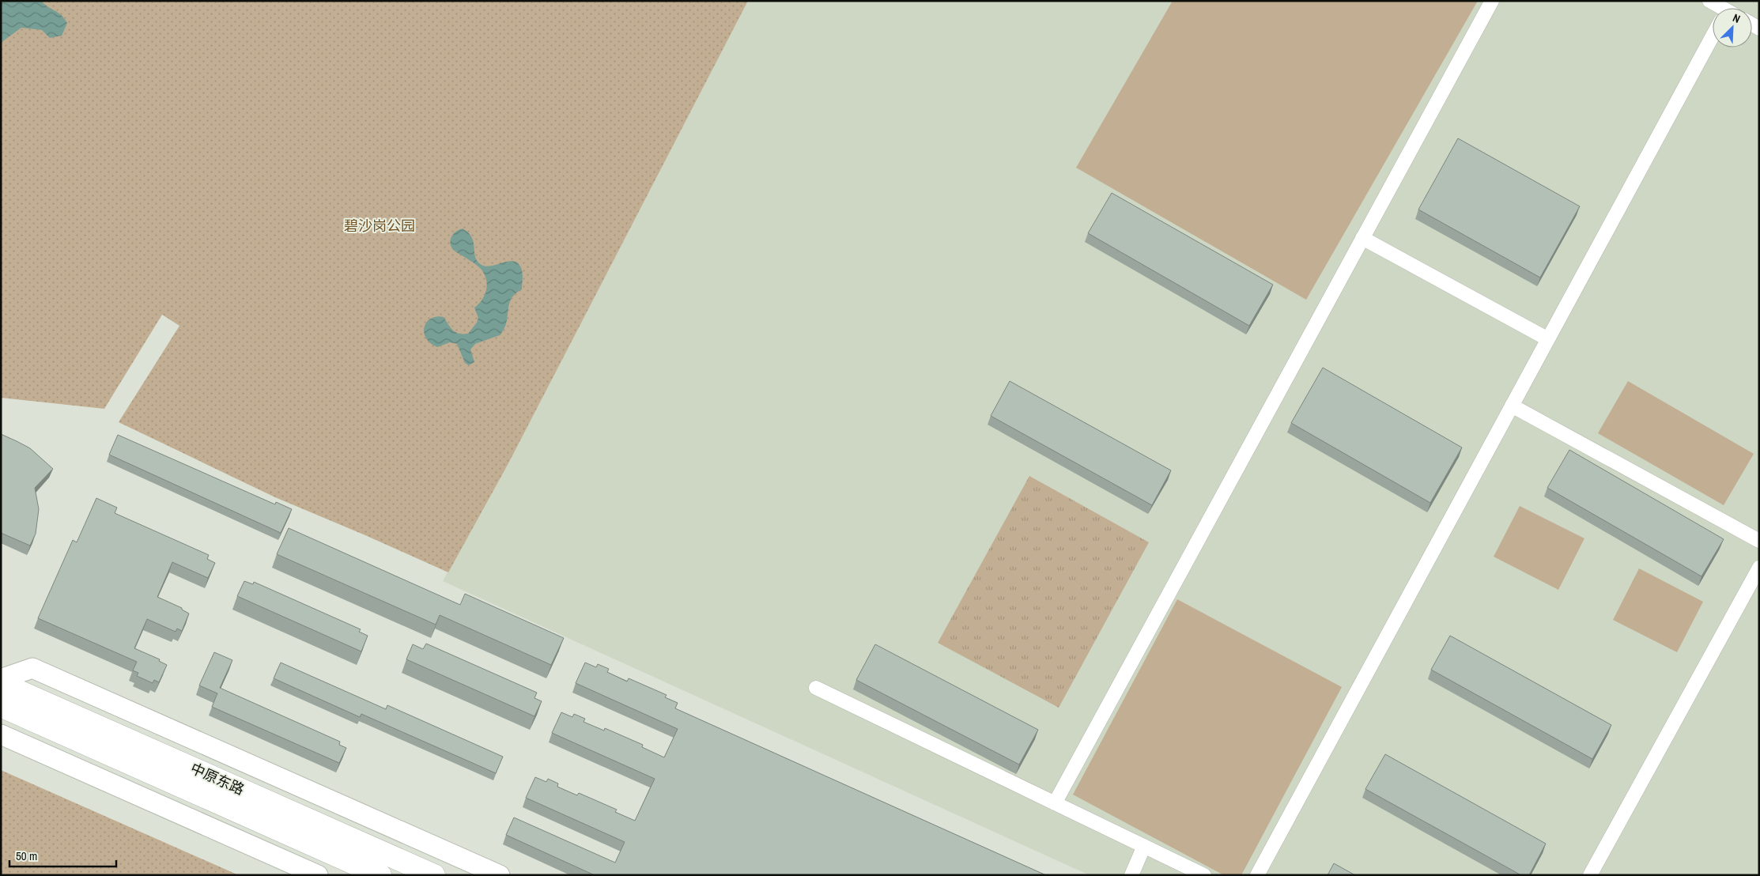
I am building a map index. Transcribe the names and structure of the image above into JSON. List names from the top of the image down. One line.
{"streets":{"main road":["中原东路"]},"parks":["碧沙岗公园"],"scale_bar":"50 m","north":"top right"}
